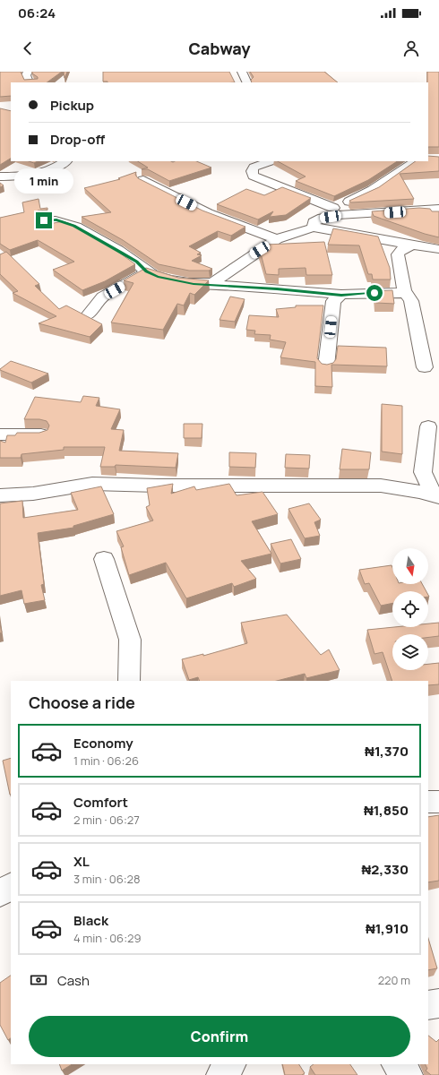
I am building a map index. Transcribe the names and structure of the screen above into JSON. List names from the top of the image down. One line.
{"north":"bottom","page":{"status":"06:24","header":"Cabway","banner":["Pickup","Drop-off"],"bubble":"1 min","heading":"Choose a ride","list":[{"name":"Economy","note":"1 min · 06:26","value":"₦1,370"},{"name":"Comfort","note":"2 min · 06:27","value":"₦1,850"},{"name":"XL","note":"3 min · 06:28","value":"₦2,330"},{"name":"Black","note":"4 min · 06:29","value":"₦1,910"}],"pay":["Cash","220 m"],"buttons":"Confirm"}}
